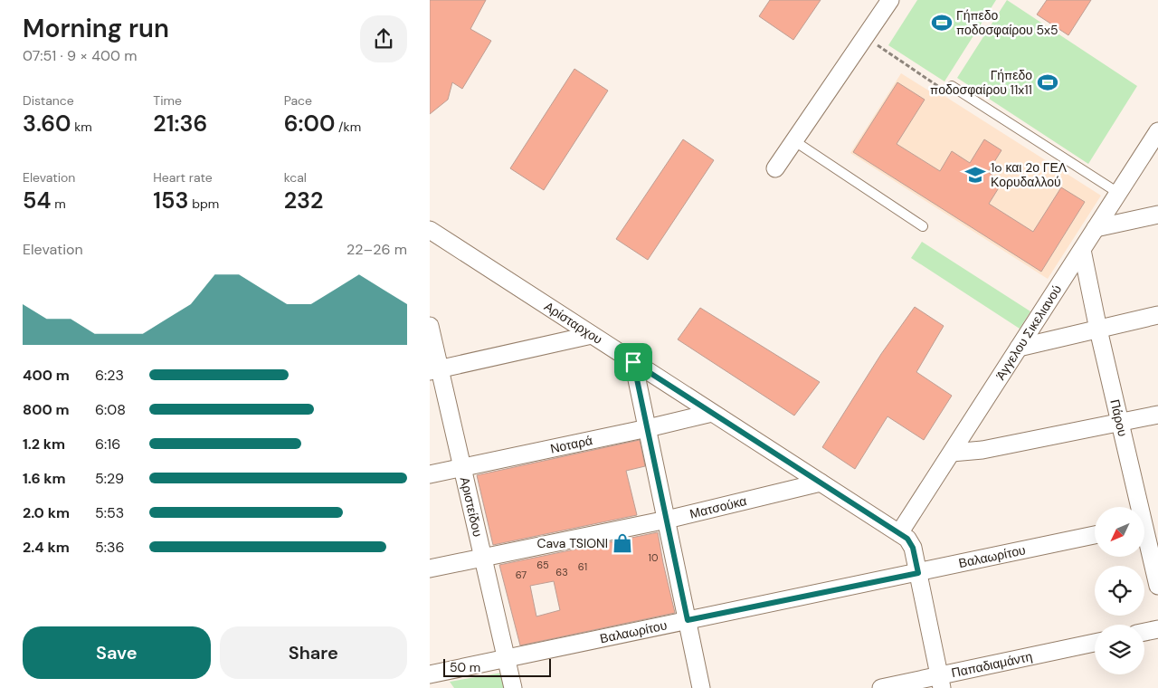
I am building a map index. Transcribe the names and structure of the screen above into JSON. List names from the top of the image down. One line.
{"streets":{"street":["Αρίσταρχου","Άγγελου Σικελιανού","Πάρου","Νοταρά","Αριστείδου","Ματσούκα","Βαλαωρίτου","Παπαδιαμάντη"]},"crossings":[["Αρίσταρχου","Άγγελου Σικελιανού"],["Αρίσταρχου","Νοταρά"],["Αρίσταρχου","Ματσούκα"],["Αρίσταρχου","Βαλαωρίτου"],["Αρίσταρχου","Παπαδιαμάντη"],["Άγγελου Σικελιανού","Πάρου"],["Νοταρά","Αριστείδου"],["Αριστείδου","Ματσούκα"],["Αριστείδου","Βαλαωρίτου"]],"places":{"sports":["Γήπεδο ποδοσφαίρου 5x5","Γήπεδο ποδοσφαίρου 11x11"],"school or university":["1o και 2ο ΓΕΛ Κορυδαλλού"],"shop":["Cava TSIONI"]},"house_numbers":["10","65","61","63","67"],"scale_bar":"50 m","north":"bottom left","page":{"heading":["Morning run","07:51 · 9 × 400 m"],"stats":[["Distance","3.60 km"],["Time","21:36"],["Pace","6:00 /km"],["Elevation","54 m"],["Heart rate","153 bpm"],["kcal","232"]],"chart":["Elevation","22–26 m"],"list":[{"name":"400 m","note":"6:23"},{"name":"800 m","note":"6:08"},{"name":"1.2 km","note":"6:16"},{"name":"1.6 km","note":"5:29"},{"name":"2.0 km","note":"5:53"},{"name":"2.4 km","note":"5:36"}],"buttons":["Save","Share"],"scale":"50 m"}}
